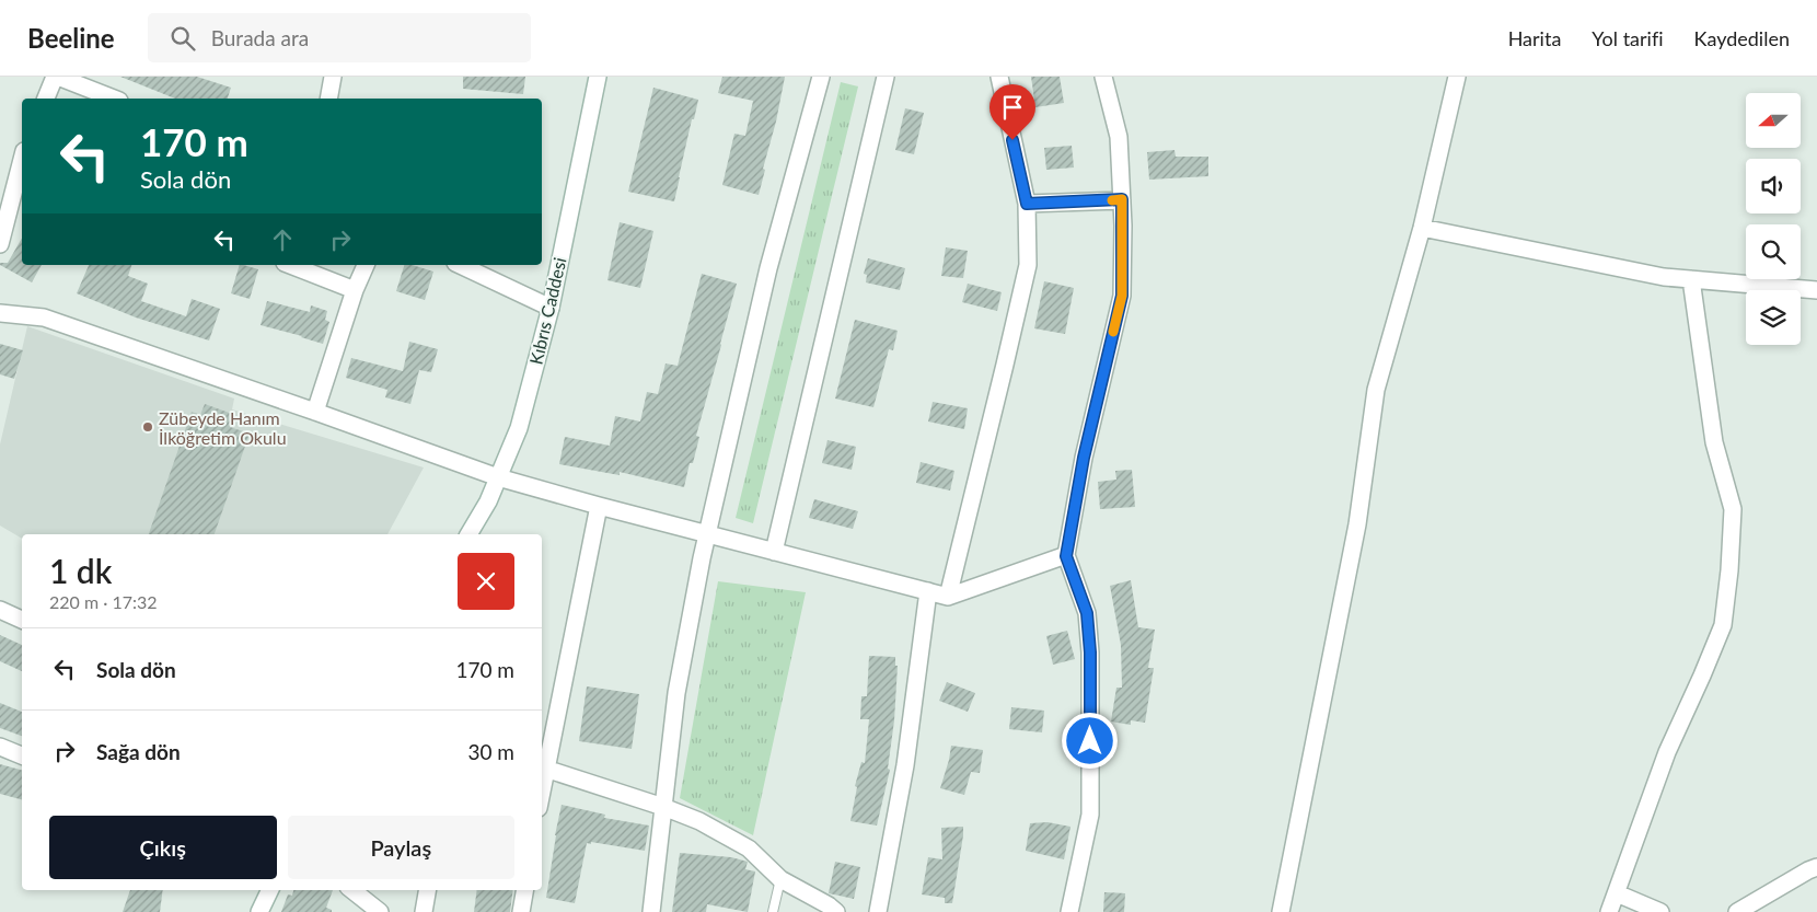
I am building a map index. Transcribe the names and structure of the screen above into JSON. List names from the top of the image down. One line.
{"streets":{"street":["Kıbrıs Caddesi"]},"places":["Zübeyde Hanım İlköğretim Okulu"],"north":"left","page":{"header":"Beeline","search":"Burada ara","nav":["Harita","Yol tarifi","Kaydedilen"],"turn":["170 m","Sola dön"],"heading":["1 dk","220 m · 17:32"],"list":[{"name":"Sola dön","value":"170 m"},{"name":"Sağa dön","value":"30 m"}],"buttons":["Çıkış","Paylaş"]}}
